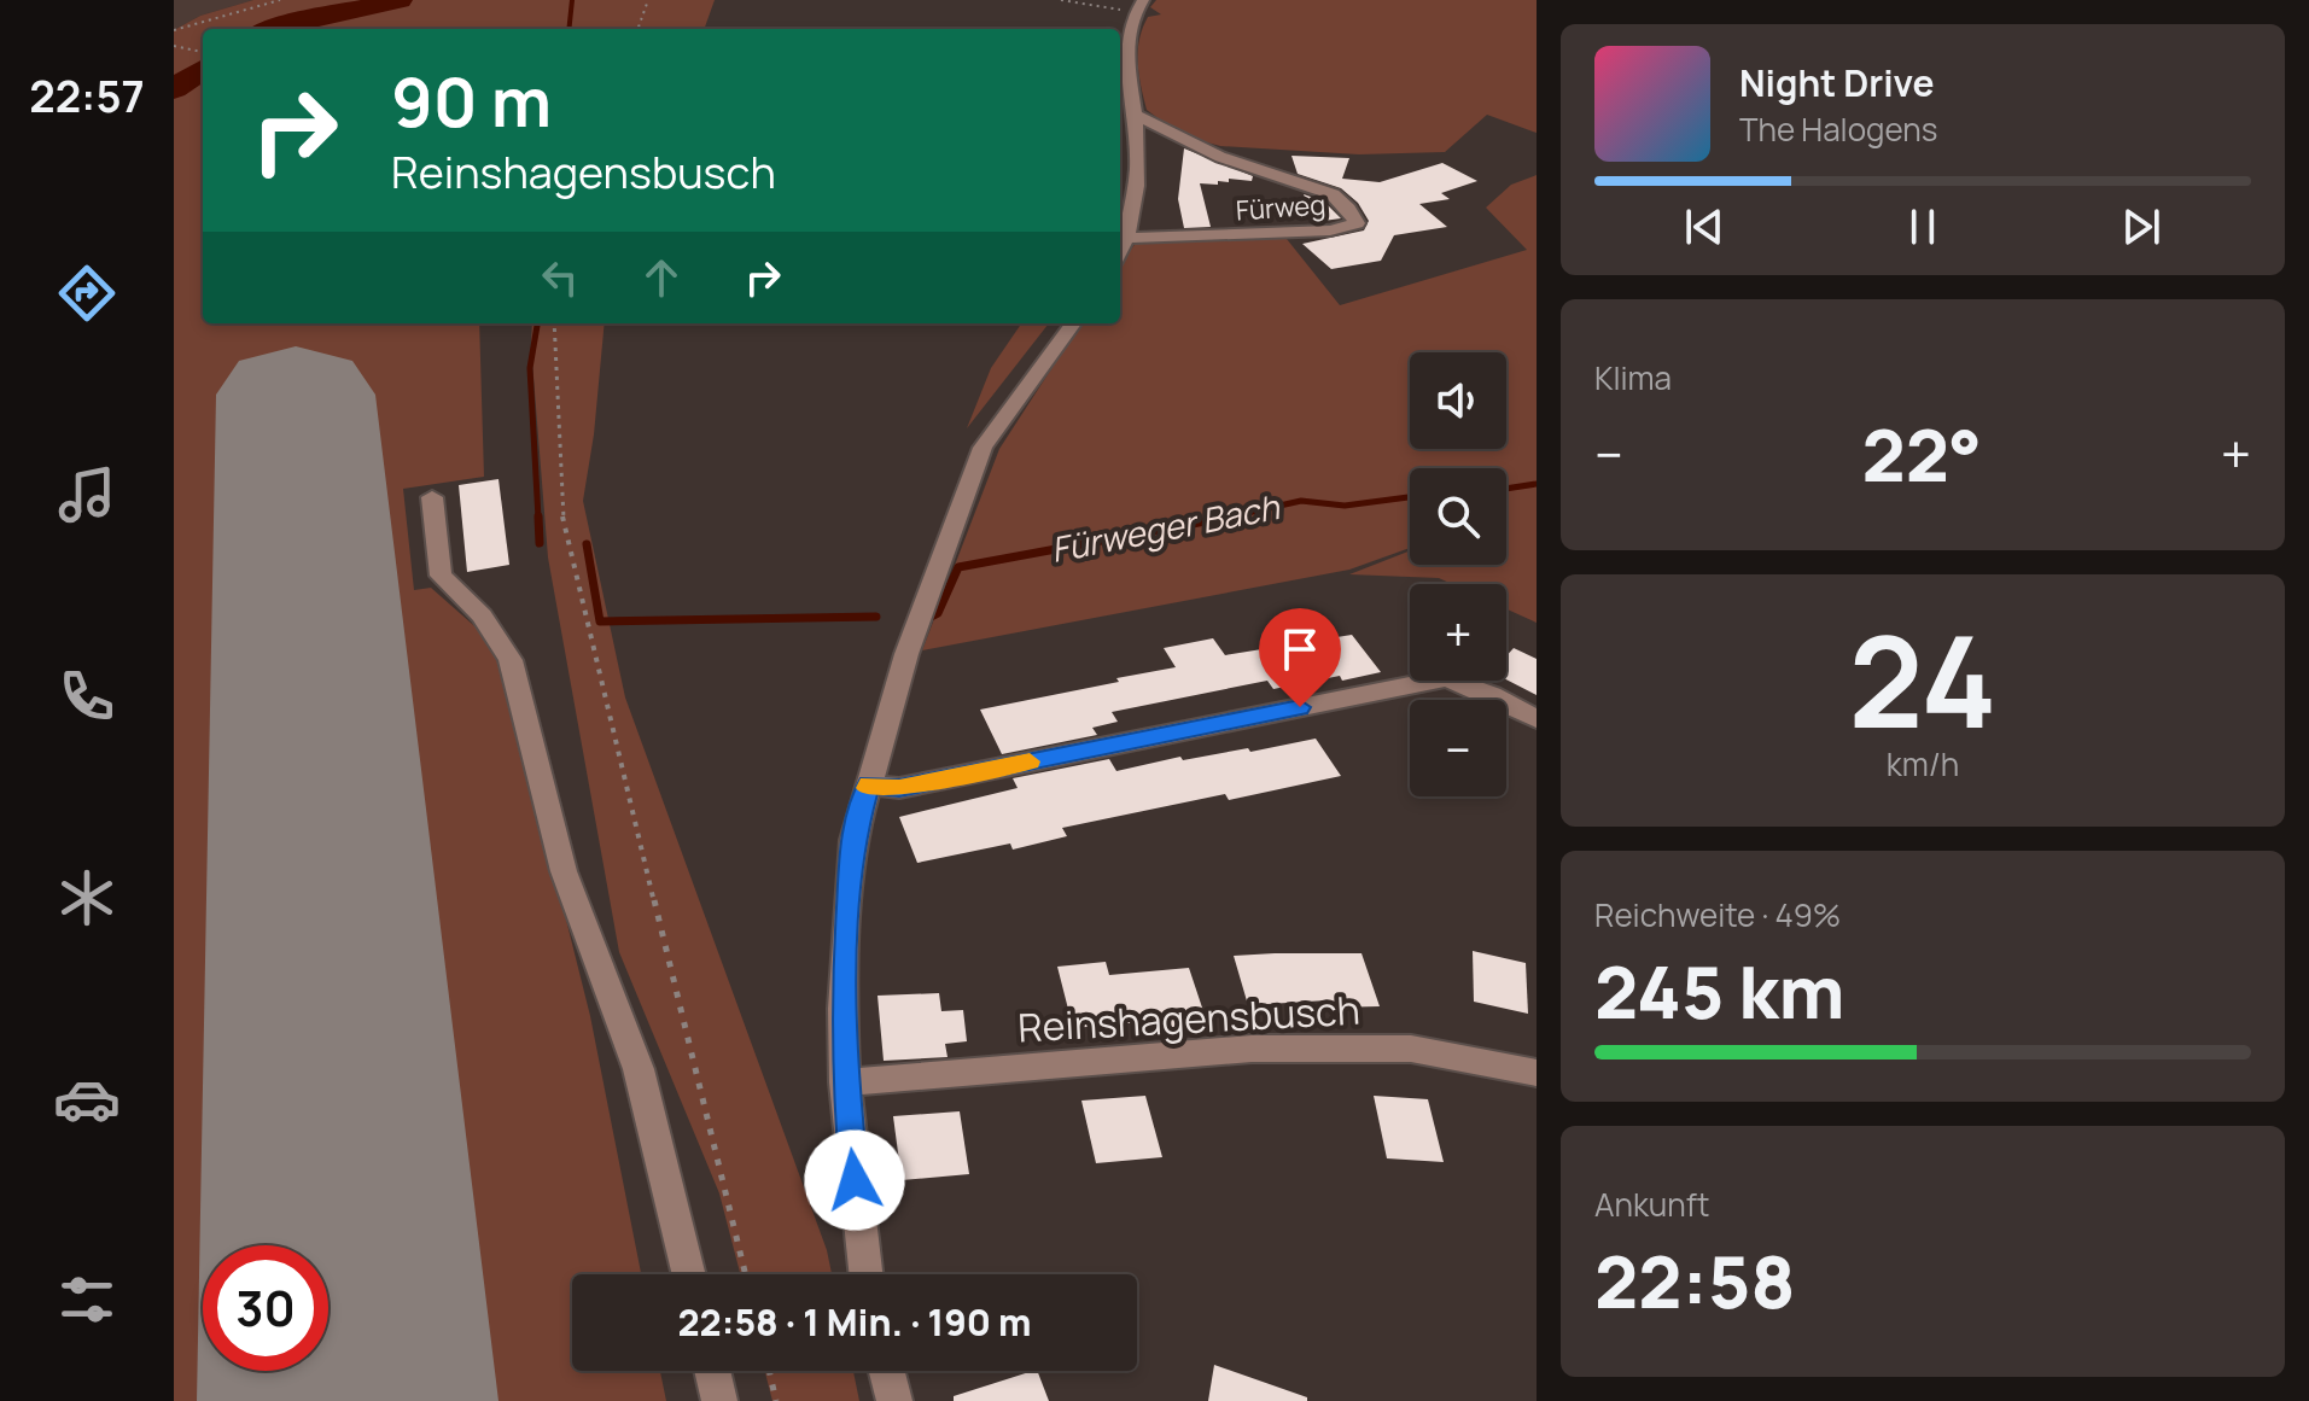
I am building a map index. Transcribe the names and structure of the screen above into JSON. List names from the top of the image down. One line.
{"streets":{"street":["Fürweg","Reinshagensbusch"]},"water":["Fürweger Bach"],"page":{"tabs":"22:57","turn":["90 m","Reinshagensbusch"],"song":["Night Drive","The Halogens"],"tile":["Klima",["24","km/h"],["Reichweite · 49%","245 km"],["Ankunft","22:58"]],"map_buttons":["+","−"],"heat":["−","22°","+"],"limit":"30","trip":"22:58 · 1 Min. · 190 m"}}
